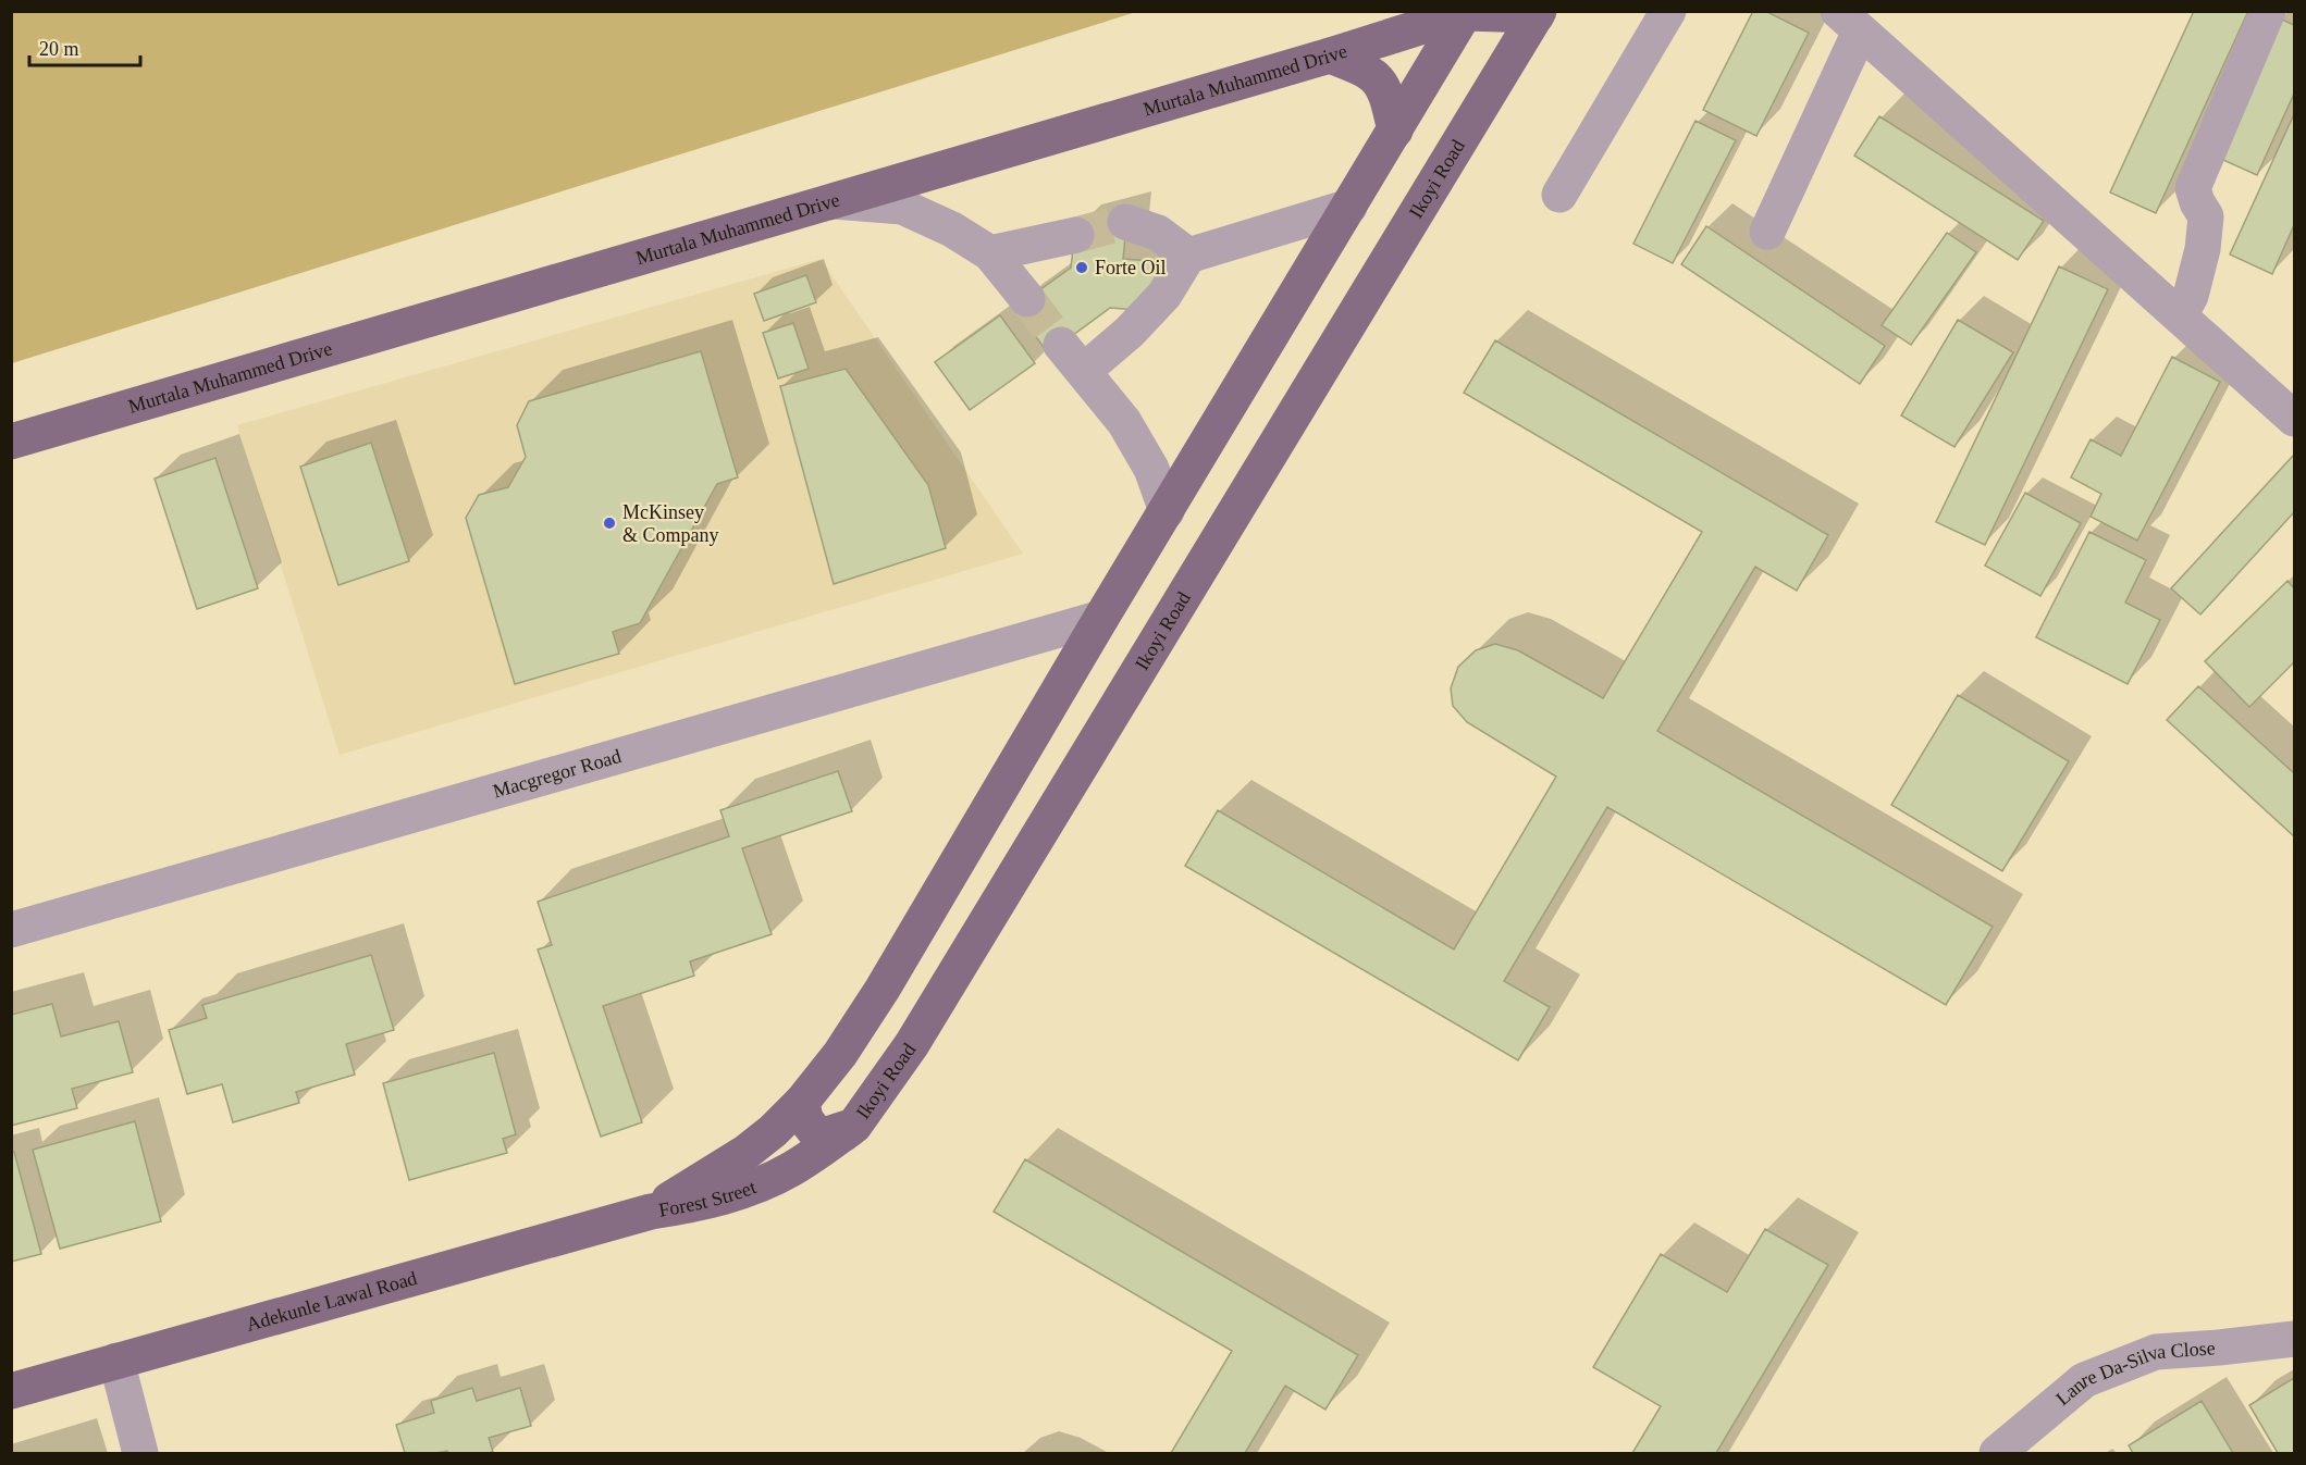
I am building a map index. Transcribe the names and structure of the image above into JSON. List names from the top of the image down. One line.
{"streets":{"main road":["Murtala Muhammed Drive","Ikoyi Road","Forest Street","Adekunle Lawal Road"],"street":["Macgregor Road","Lanre Da-Silva Close"]},"crossings":[["Murtala Muhammed Drive","Ikoyi Road"],["Ikoyi Road","Forest Street"],["Forest Street","Adekunle Lawal Road"]],"places":["Forte Oil","McKinsey & Company"],"scale_bar":"20 m"}
